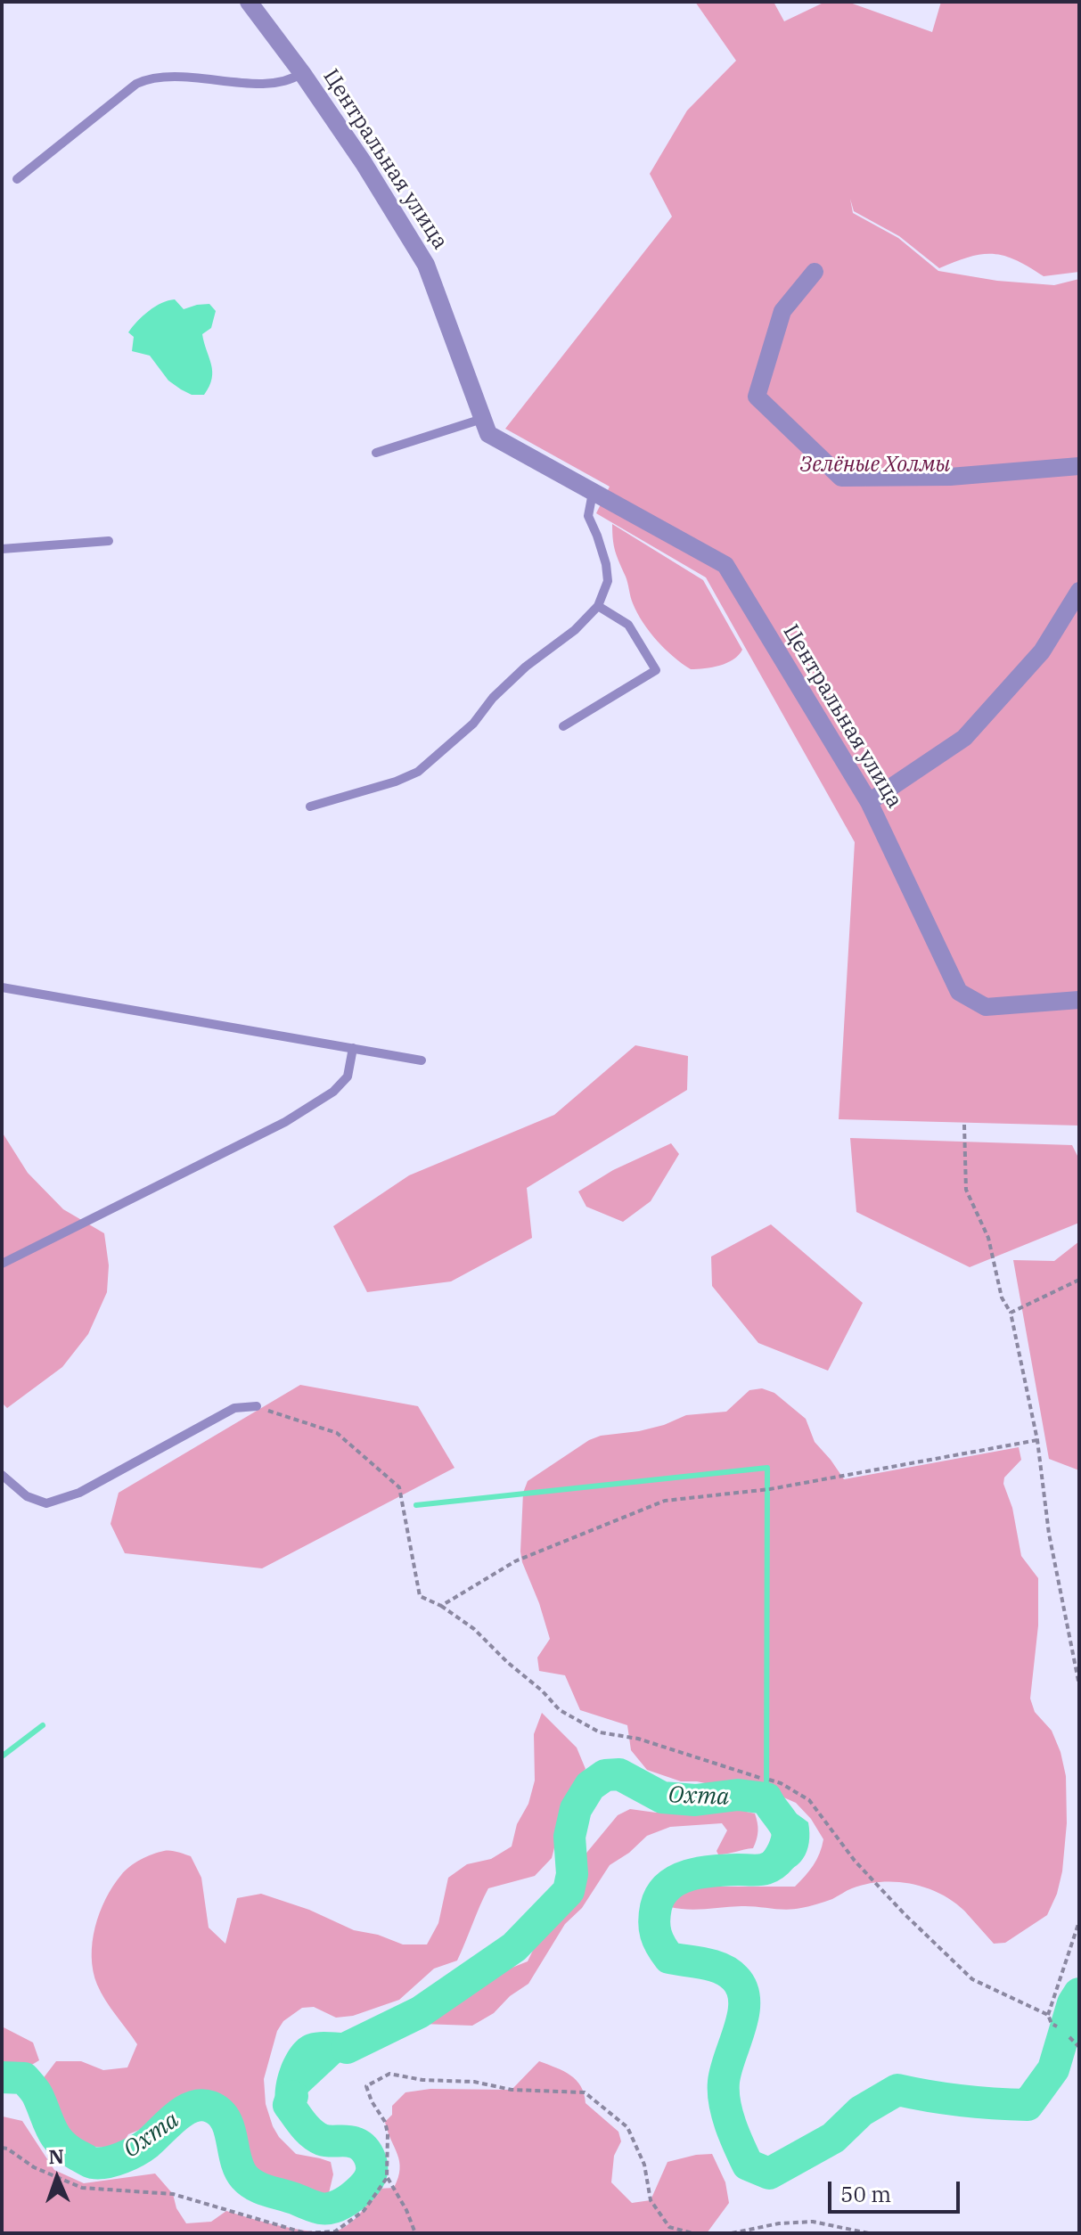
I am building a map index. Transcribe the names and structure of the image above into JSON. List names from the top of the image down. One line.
{"streets":{"street":["Центральная улица"]},"water":["Охта"],"parks":["Зелёные Холмы"],"scale_bar":"50 m","north":"top"}
